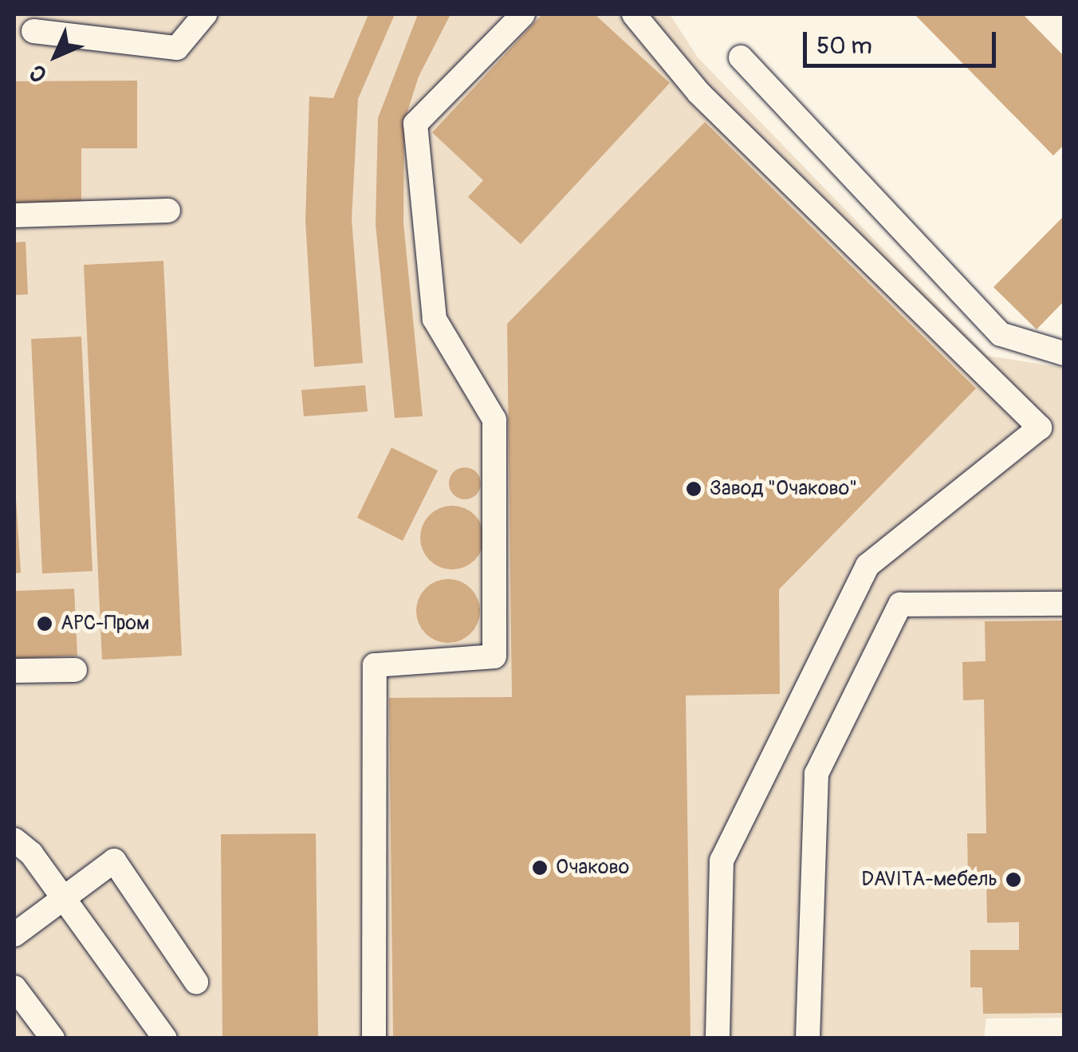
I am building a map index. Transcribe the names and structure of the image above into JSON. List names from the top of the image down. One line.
{"places":["Завод \"Очаково\"","АРС-Пром","Очаково","DAVITA-мебель"],"scale_bar":"50 m","north":"bottom left"}
